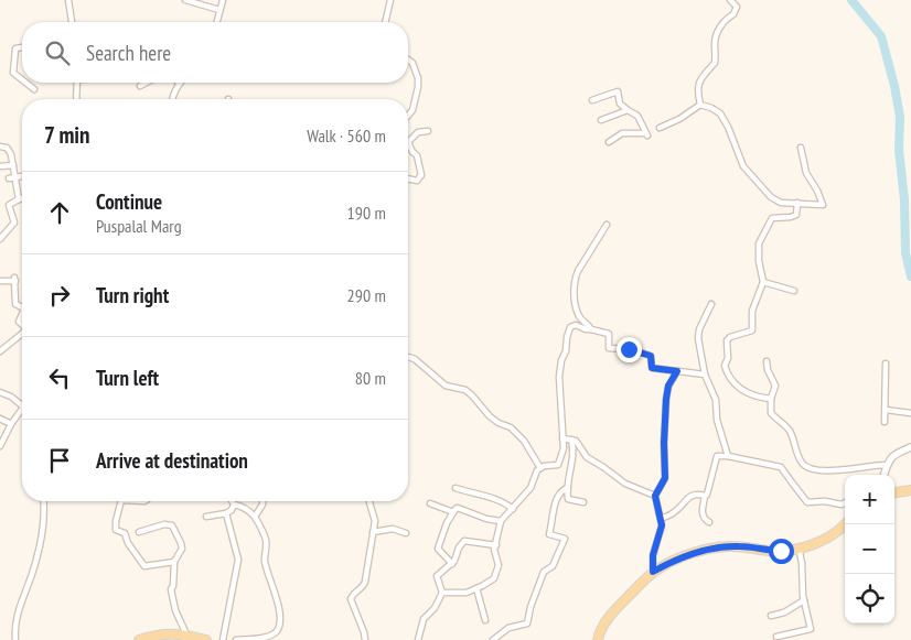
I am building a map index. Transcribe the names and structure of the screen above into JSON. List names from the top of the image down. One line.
{"page":{"search":"Search here","heading":["7 min","Walk · 560 m"],"list":[["Continue","Puspalal Marg","190 m"],["Turn right","290 m"],["Turn left","80 m"],"Arrive at destination"],"map_buttons":["+","−"]}}
